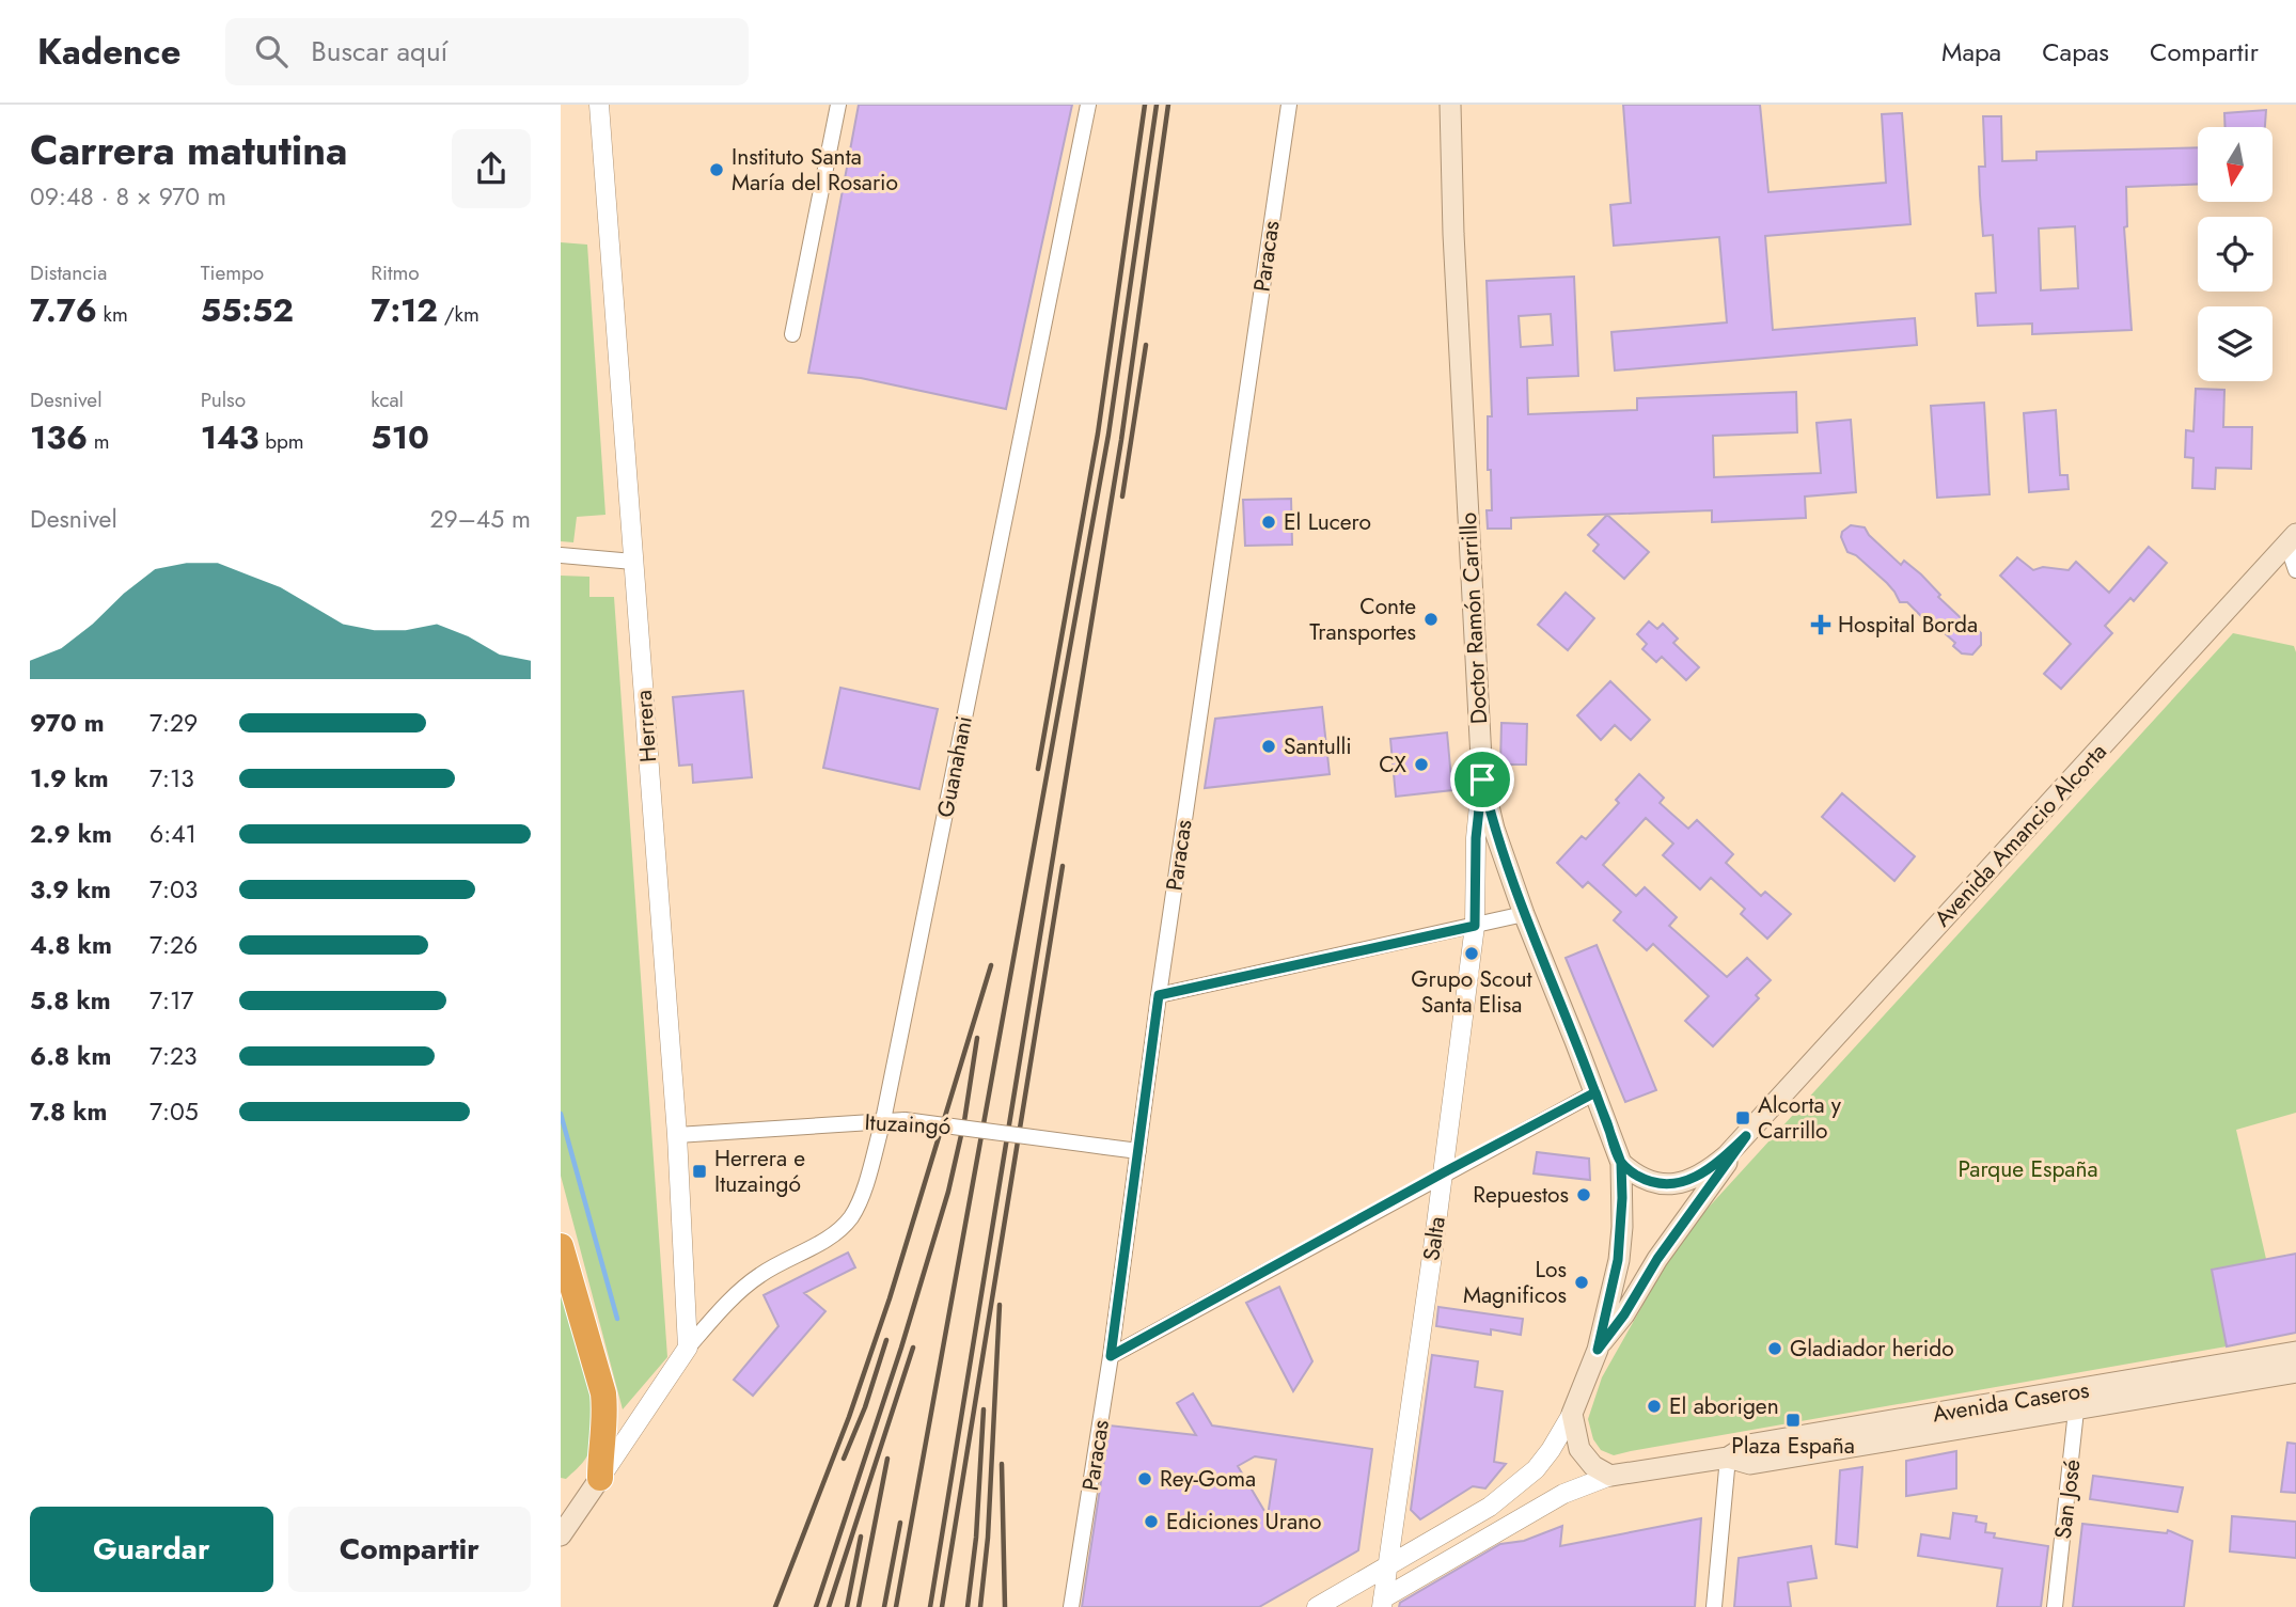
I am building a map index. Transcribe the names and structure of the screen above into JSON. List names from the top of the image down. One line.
{"streets":{"main road":["Doctor Ramón Carrillo","Avenida Amancio Alcorta","Avenida Caseros"],"street":["Paracas","Herrera","Guanahani","Ituzaingó","Salta","San José"]},"crossings":[["Paracas","Ituzaingó"],["Doctor Ramón Carrillo","Avenida Amancio Alcorta"],["Doctor Ramón Carrillo","Salta"],["Herrera","Guanahani"],["Herrera","Ituzaingó"],["Guanahani","Ituzaingó"],["Salta","Avenida Caseros"],["Avenida Caseros","San José"]],"parks":["Parque España"],"places":{"other":["Instituto Santa María del Rosario","El Lucero","Conte Transportes","Santulli","CX","Grupo Scout Santa Elisa","Repuestos","Los Magnificos","Gladiador herido","El aborigen","Rey-Goma","Ediciones Urano"],"health":["Hospital Borda"],"transit":["Alcorta y Carrillo","Herrera e Ituzaingó","Plaza España"]},"north":"bottom","page":{"header":"Kadence","search":"Buscar aquí","nav":["Mapa","Capas","Compartir"],"heading":["Carrera matutina","09:48 · 8 × 970 m"],"stats":[["Distancia","7.76 km"],["Tiempo","55:52"],["Ritmo","7:12 /km"],["Desnivel","136 m"],["Pulso","143 bpm"],["kcal","510"]],"chart":["Desnivel","29–45 m"],"list":[{"name":"970 m","note":"7:29"},{"name":"1.9 km","note":"7:13"},{"name":"2.9 km","note":"6:41"},{"name":"3.9 km","note":"7:03"},{"name":"4.8 km","note":"7:26"},{"name":"5.8 km","note":"7:17"},{"name":"6.8 km","note":"7:23"},{"name":"7.8 km","note":"7:05"}],"buttons":["Guardar","Compartir"]}}
